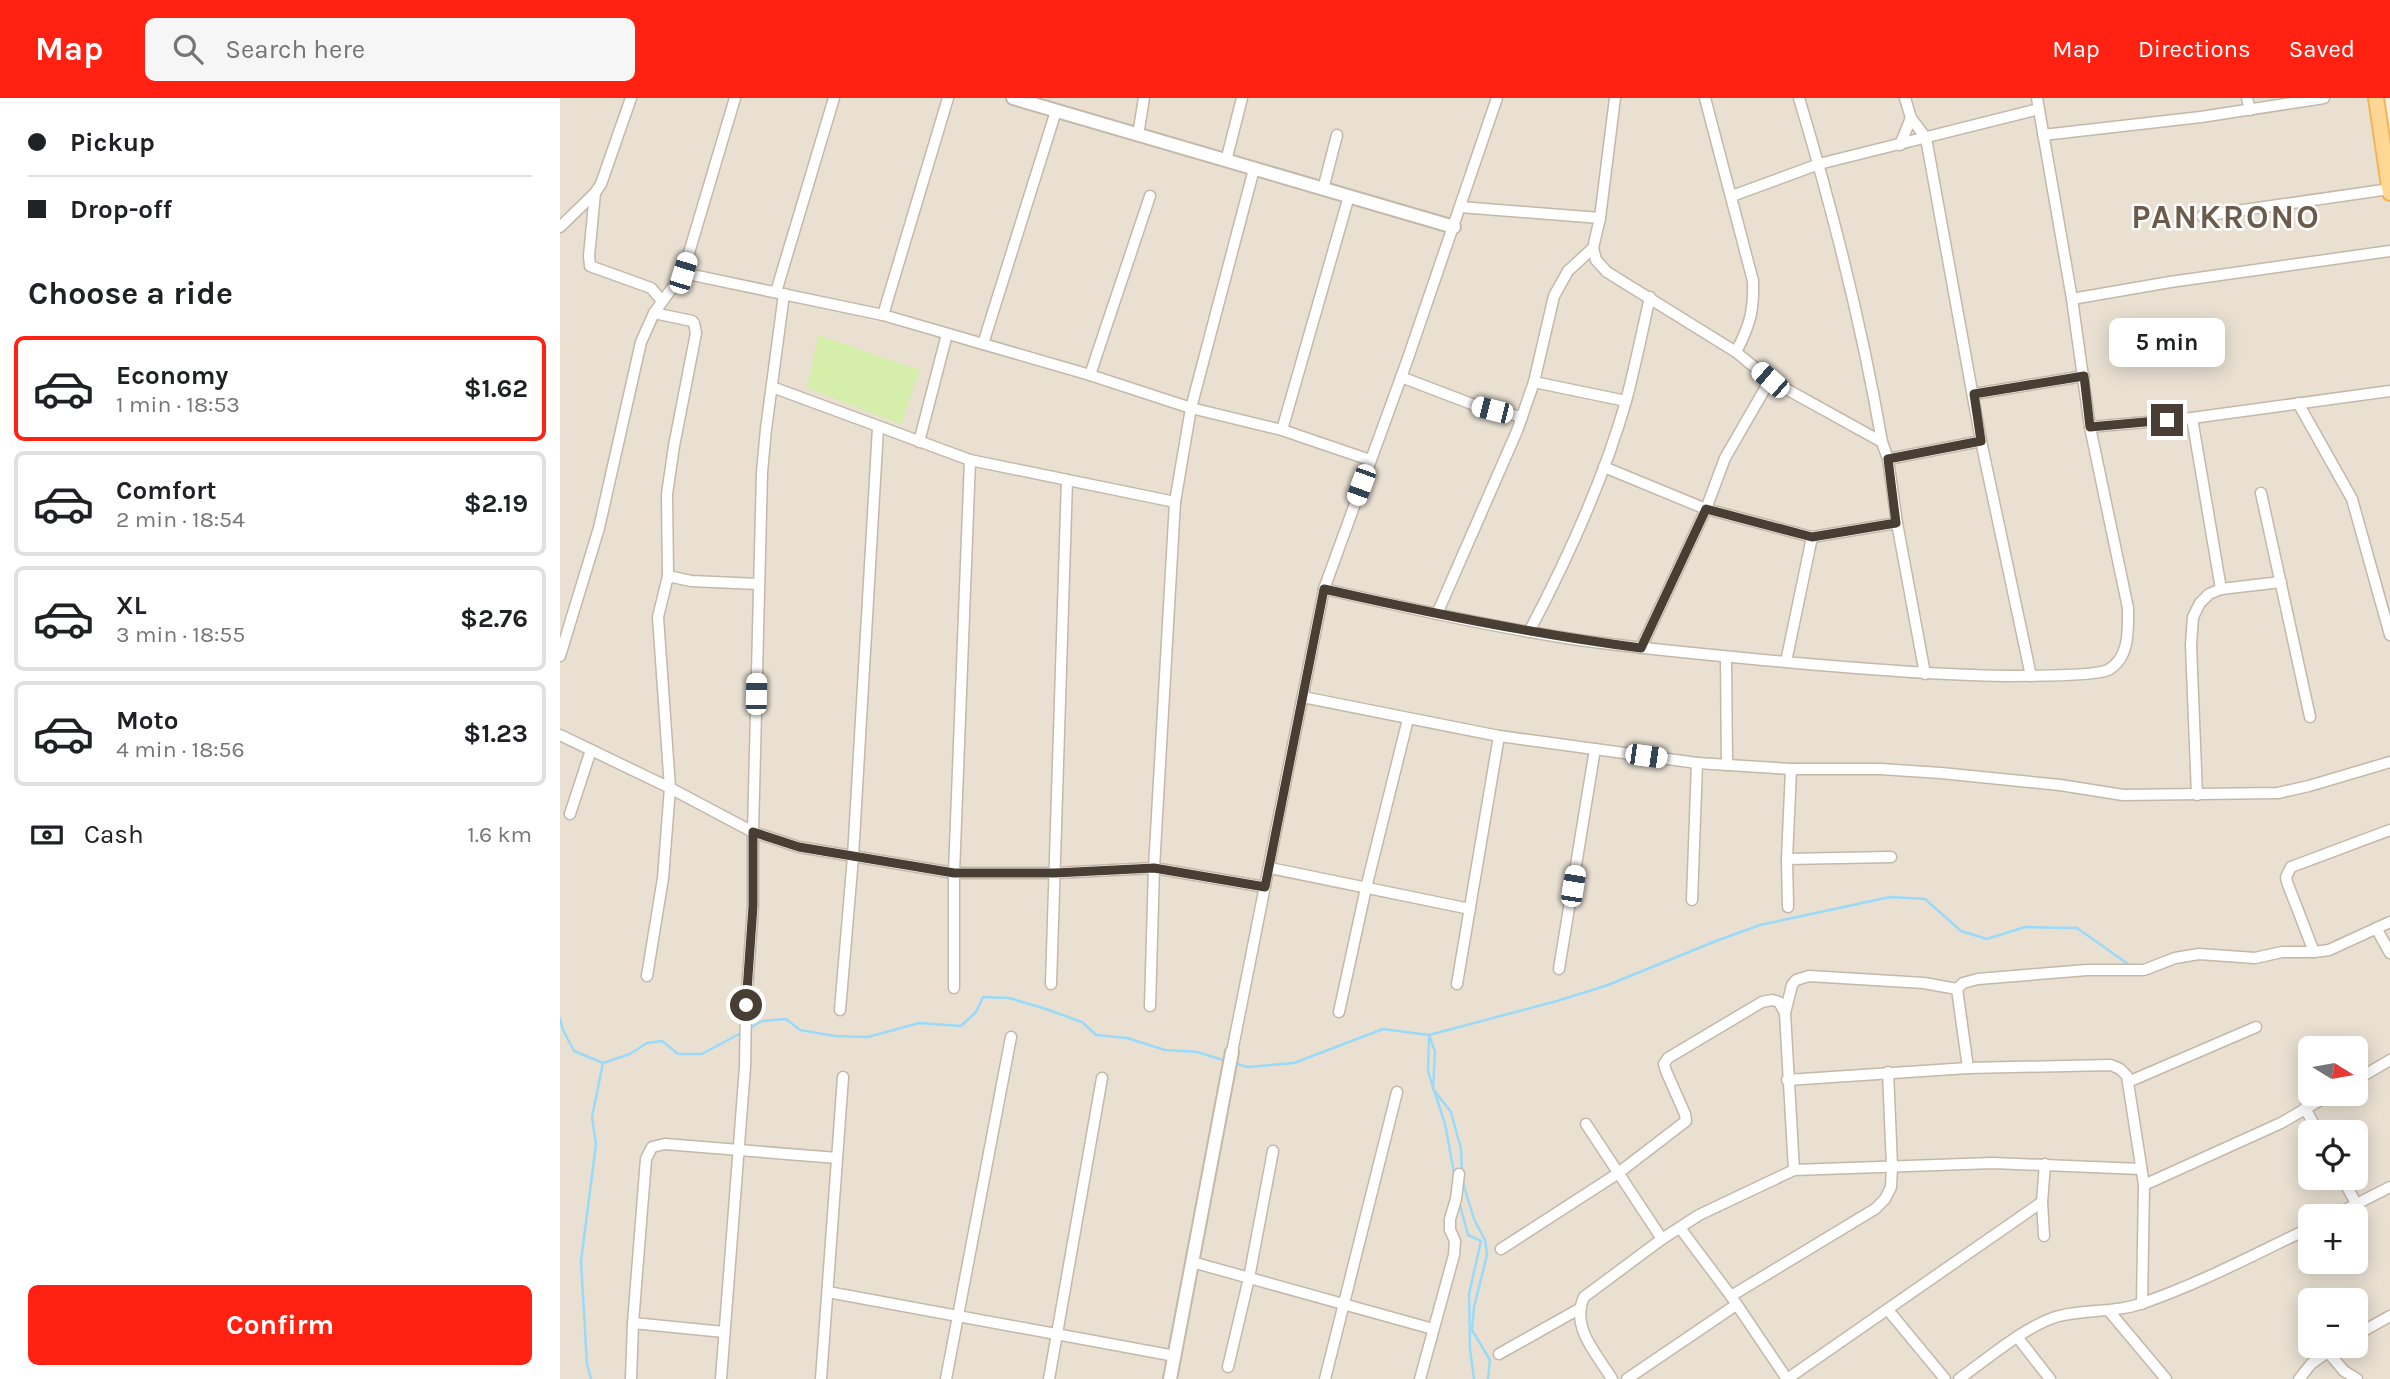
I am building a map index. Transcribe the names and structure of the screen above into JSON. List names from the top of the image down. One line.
{"districts":["PANKRONO"],"north":"right","page":{"header":"Map","search":"Search here","nav":["Map","Directions","Saved"],"banner":["Pickup","Drop-off"],"heading":"Choose a ride","bubble":"5 min","list":[{"name":"Economy","note":"1 min · 18:53","value":"$1.62"},{"name":"Comfort","note":"2 min · 18:54","value":"$2.19"},{"name":"XL","note":"3 min · 18:55","value":"$2.76"},{"name":"Moto","note":"4 min · 18:56","value":"$1.23"}],"pay":["Cash","1.6 km"],"map_buttons":["+","−"],"buttons":"Confirm"}}
